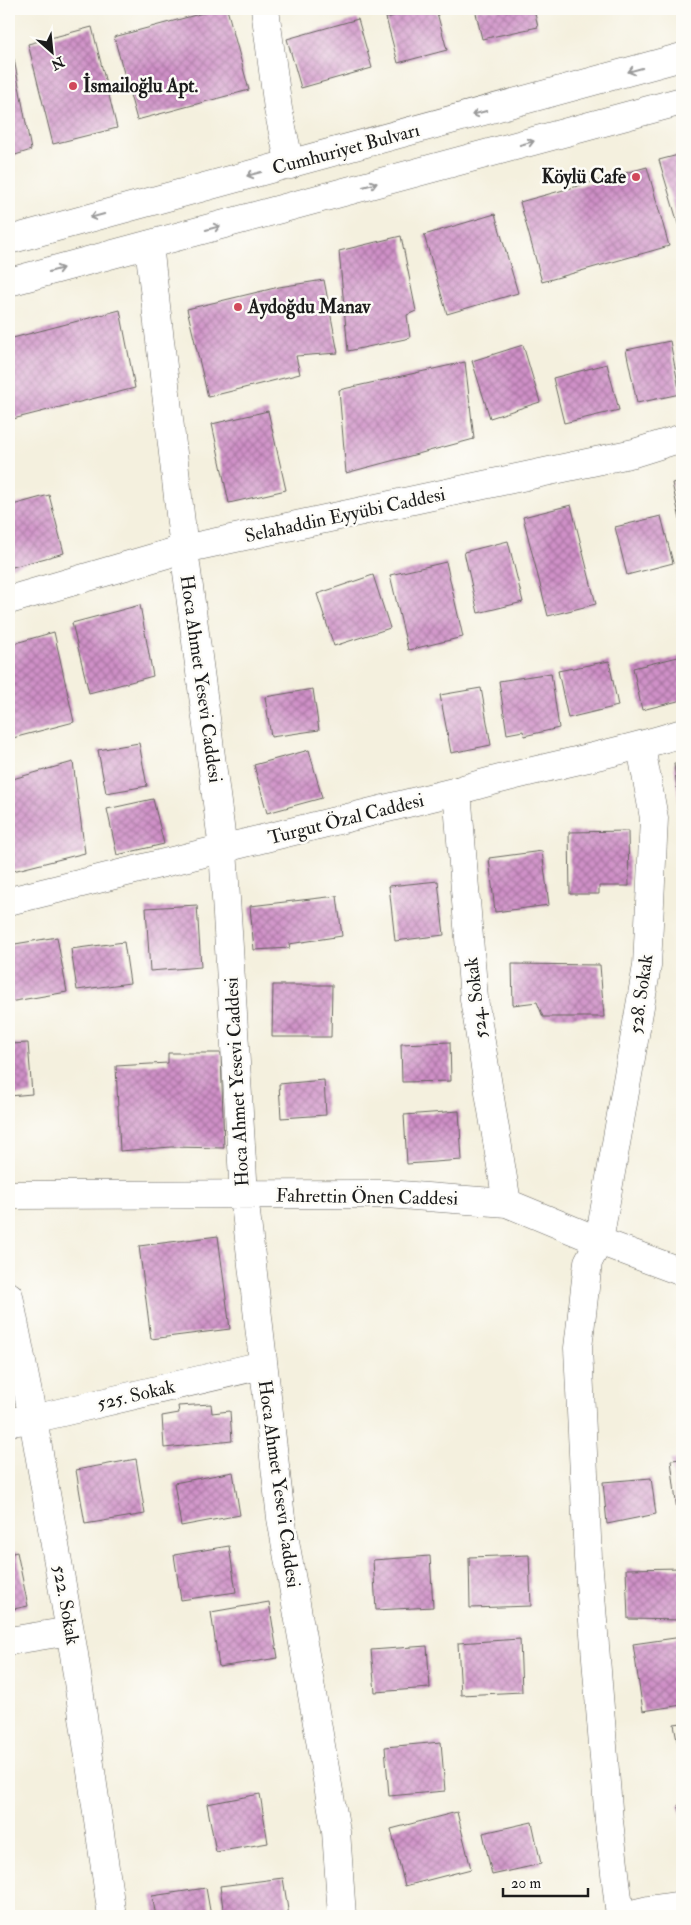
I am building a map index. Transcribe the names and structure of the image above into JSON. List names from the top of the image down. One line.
{"streets":{"street":["Cumhuriyet Bulvarı","Selahaddin Eyyübi Caddesi","Hoca Ahmet Yesevi Caddesi","Turgut Özal Caddesi","528. Sokak","524. Sokak","Fahrettin Önen Caddesi","525. Sokak","522. Sokak"]},"crossings":[["Selahaddin Eyyübi Caddesi","Hoca Ahmet Yesevi Caddesi"],["Hoca Ahmet Yesevi Caddesi","Turgut Özal Caddesi"],["Hoca Ahmet Yesevi Caddesi","Fahrettin Önen Caddesi"],["Hoca Ahmet Yesevi Caddesi","525. Sokak"],["Turgut Özal Caddesi","528. Sokak"],["Turgut Özal Caddesi","524. Sokak"],["528. Sokak","Fahrettin Önen Caddesi"],["524. Sokak","Fahrettin Önen Caddesi"],["525. Sokak","522. Sokak"]],"places":["İsmailoğlu Apt.","Köylü Cafe","Aydoğdu Manav"],"scale_bar":"20 m","north":"bottom right"}
